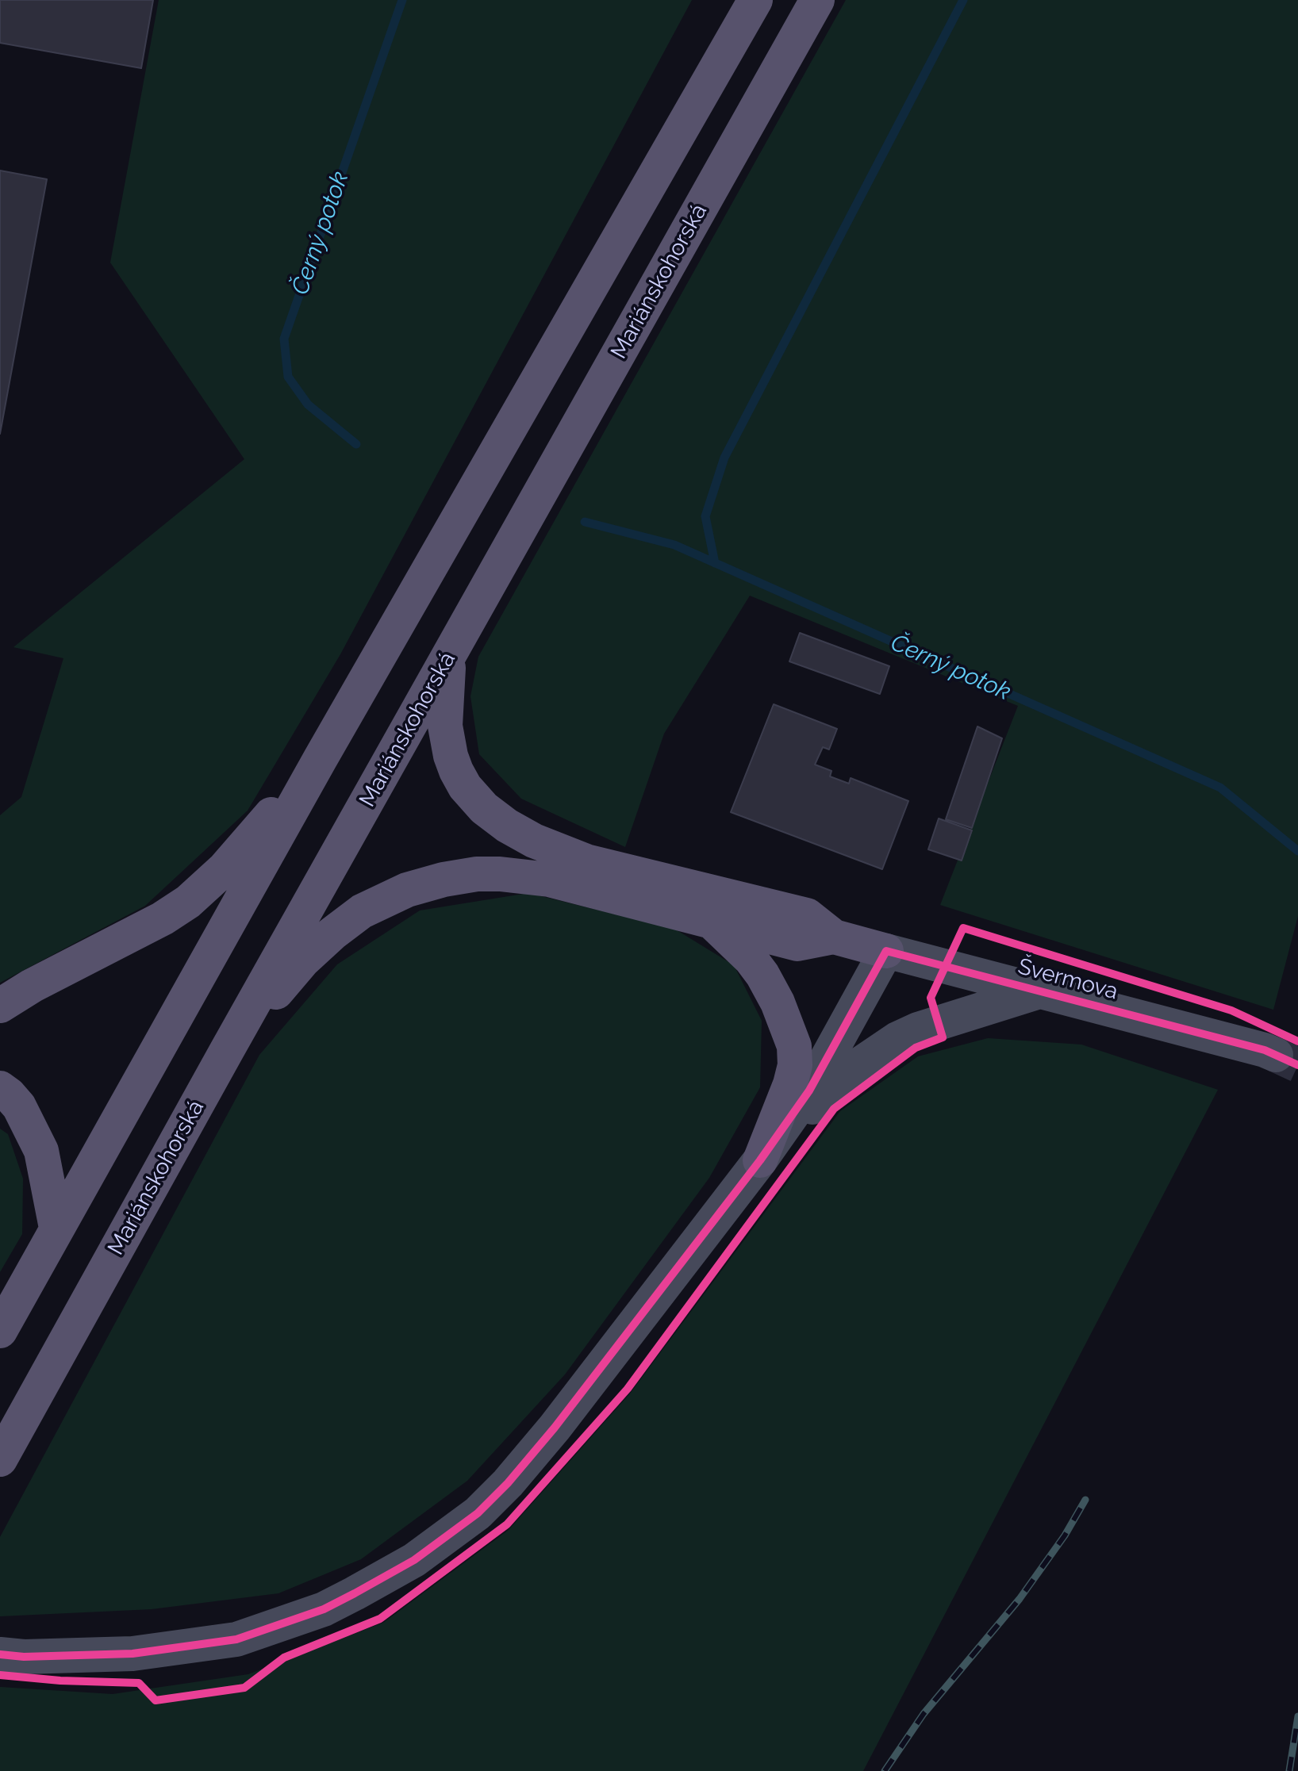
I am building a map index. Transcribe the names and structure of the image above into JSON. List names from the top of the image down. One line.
{"streets":{"main road":["Mariánskohorská"],"street":["Švermova"]},"water":["Černý potok"]}
